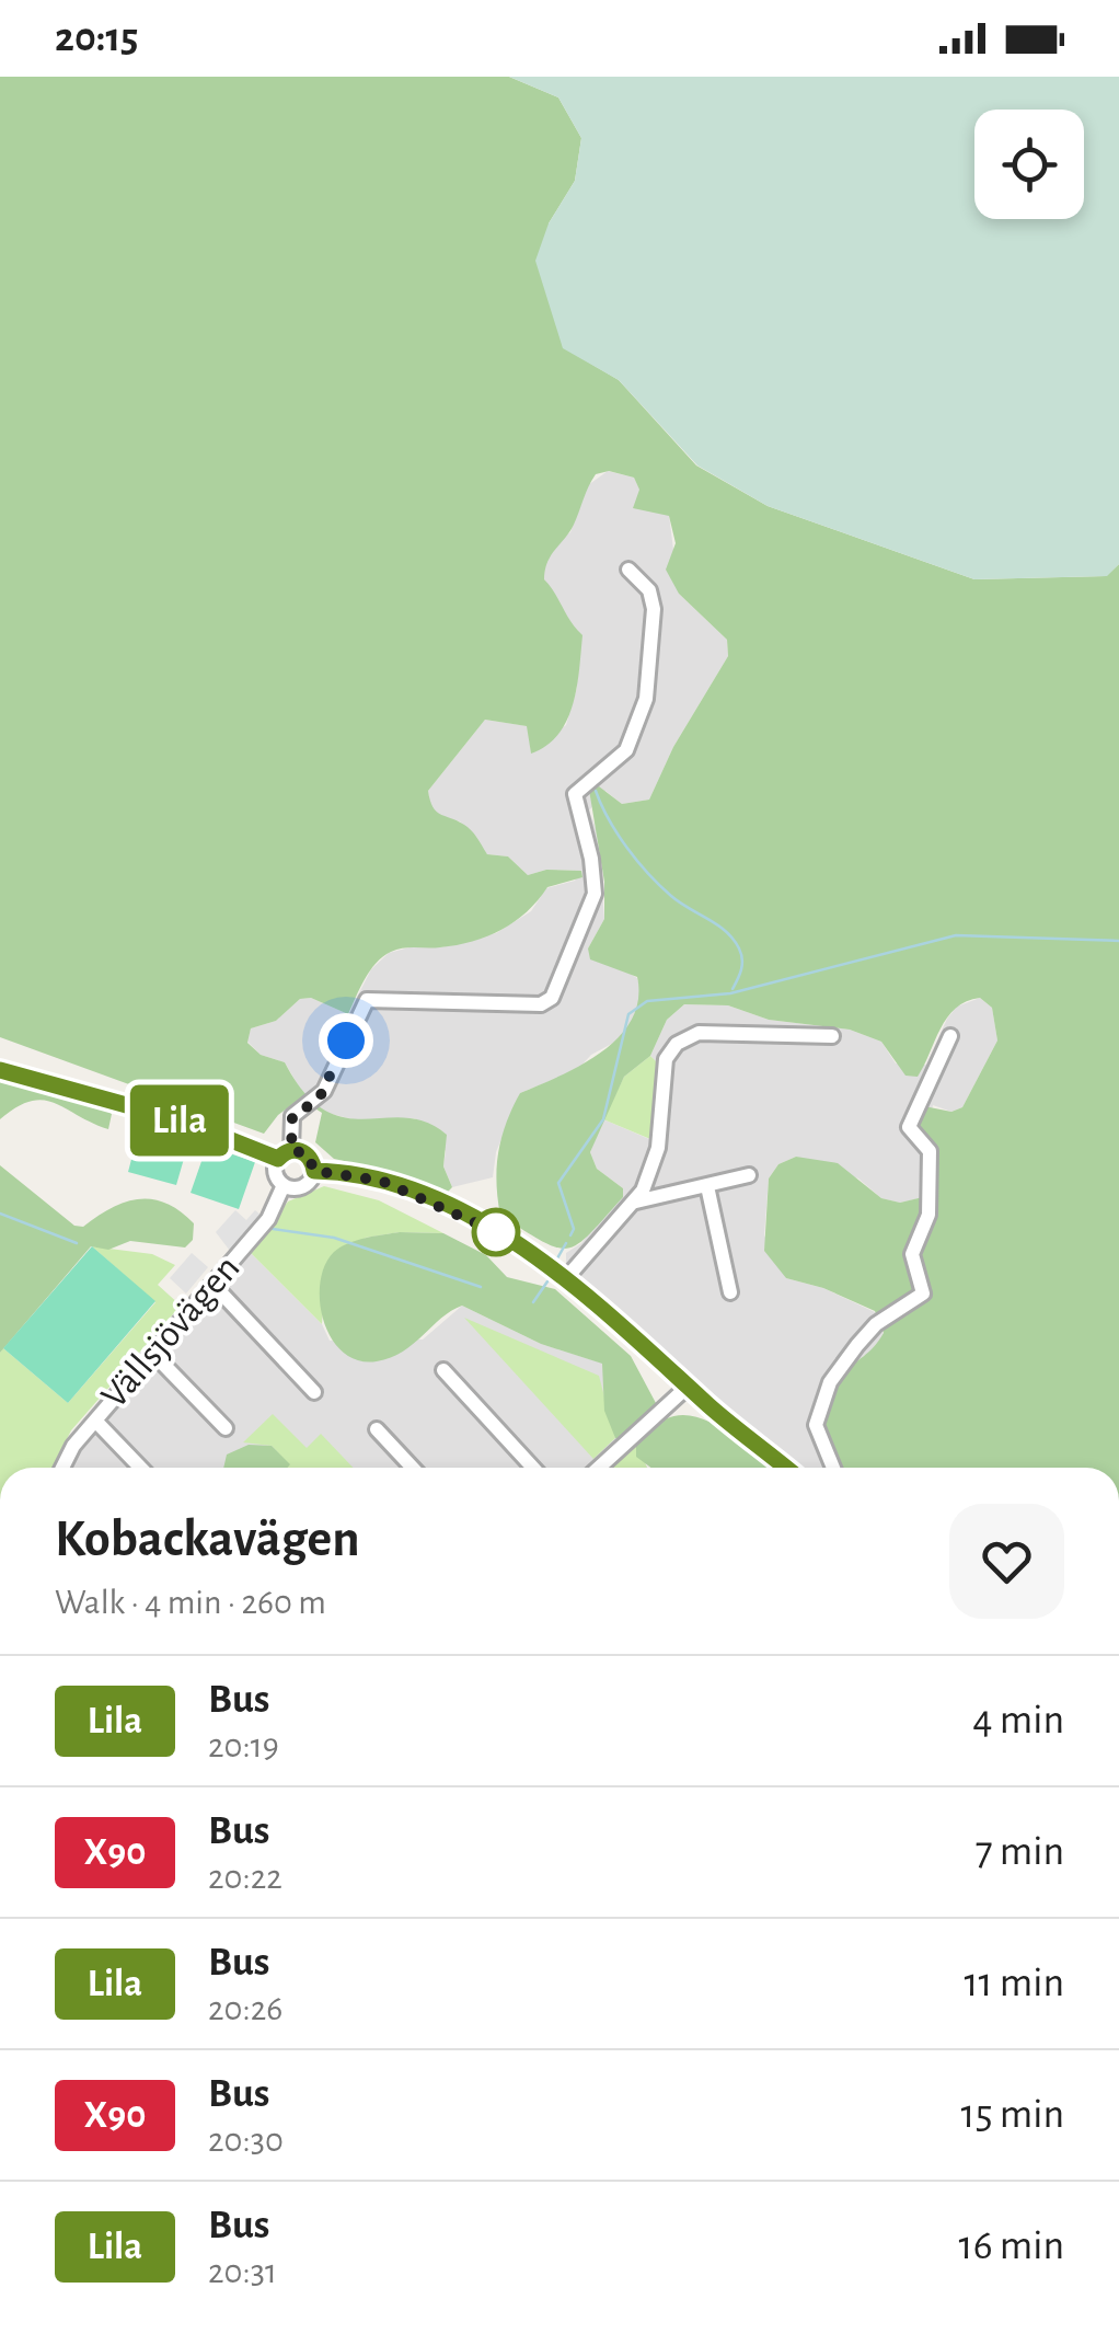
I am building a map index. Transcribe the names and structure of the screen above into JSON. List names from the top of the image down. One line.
{"streets":{"street":["Vällsjövägen"]},"lines":["bus line Lila"],"page":{"status":"20:15","on_map":"Lila","heading":["Kobackavägen","Walk · 4 min · 260 m"],"list":[{"mark":"Lila","name":"Bus","note":"20:19","value":"4 min"},{"mark":"X90","name":"Bus","note":"20:22","value":"7 min"},{"mark":"Lila","name":"Bus","note":"20:26","value":"11 min"},{"mark":"X90","name":"Bus","note":"20:30","value":"15 min"},{"mark":"Lila","name":"Bus","note":"20:31","value":"16 min"}]}}
